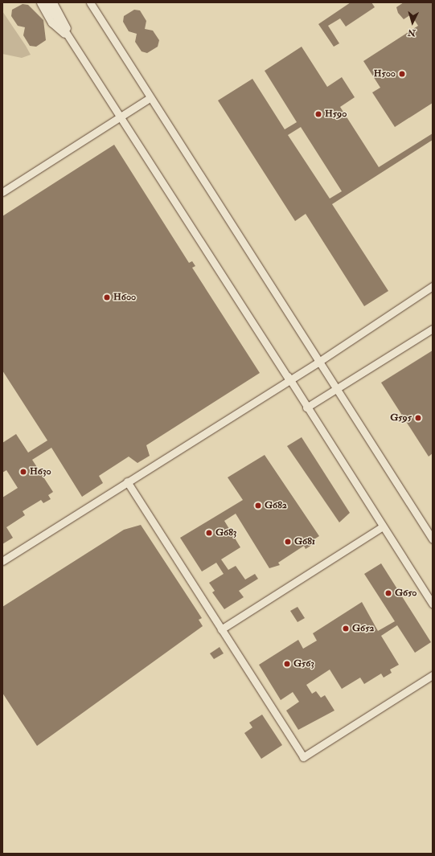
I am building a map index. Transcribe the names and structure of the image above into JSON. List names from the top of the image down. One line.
{"places":["H500","H590","H600","G595","H630","G682","G683","G681","G650","G652","G563"],"north":"bottom"}
